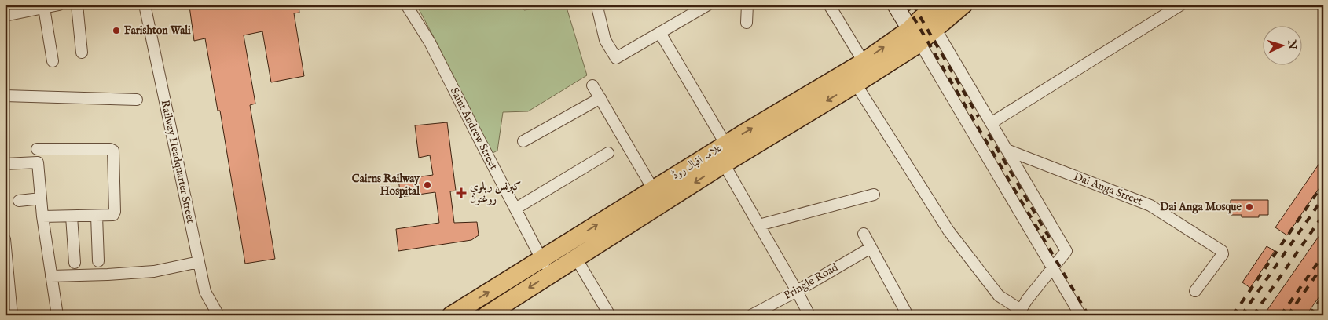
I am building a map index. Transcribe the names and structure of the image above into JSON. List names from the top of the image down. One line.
{"streets":{"main road":["علامہ اقبال روڈ"],"street":["Saint Andrew Street","Railway Headquarter Street","Dai Anga Street","Pringle Road"]},"crossings":[["Saint Andrew Street","علامہ اقبال روڈ"]],"places":{"other":["Farishton Wali","Cairns Railway Hospital","Dai Anga Mosque"],"health":["کېرنس رېلوې روغتون"]},"north":"right"}
